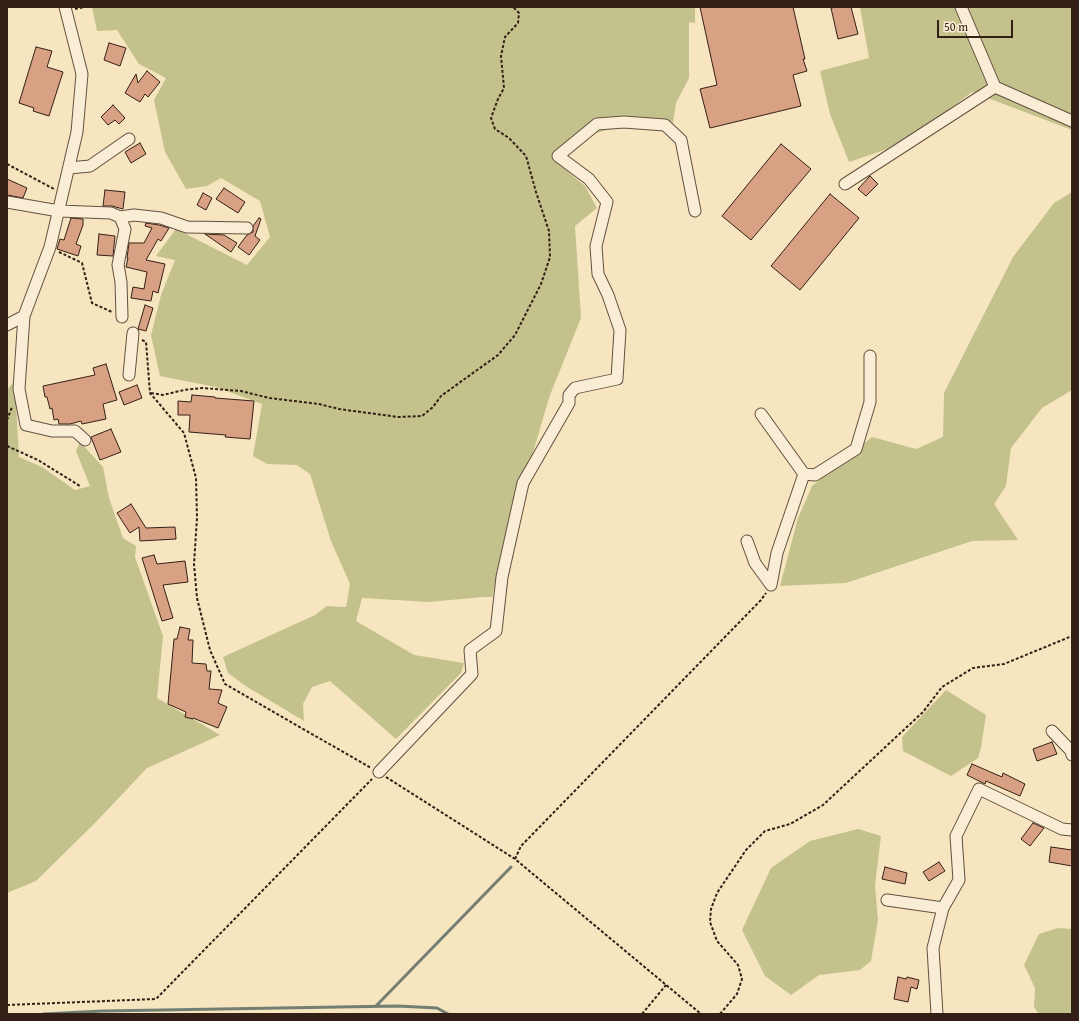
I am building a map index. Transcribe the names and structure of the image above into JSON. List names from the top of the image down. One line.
{"scale_bar":"50 m"}
